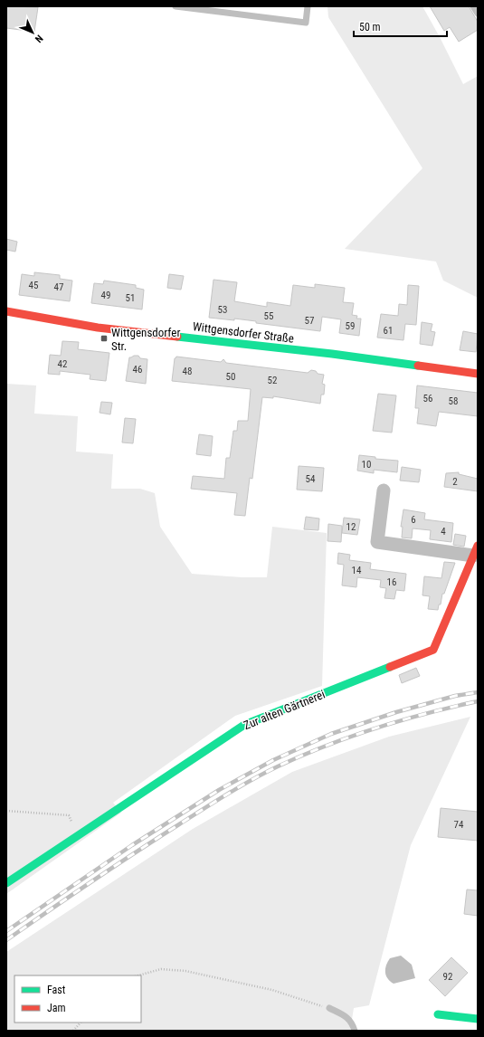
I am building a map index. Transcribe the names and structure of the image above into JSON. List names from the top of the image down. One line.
{"streets":{"street":["Wittgensdorfer Straße","Zur alten Gärtnerei"]},"places":{"transit":["Wittgensdorfer Str."]},"house_numbers":["45","47","49","51","53","55","57","59","61","42","46","48","50","52","56","58","10","54","2","6","12","4","14","16","74","92"],"legend":["Fast","Jam"],"scale_bar":"50 m","north":"bottom right"}
